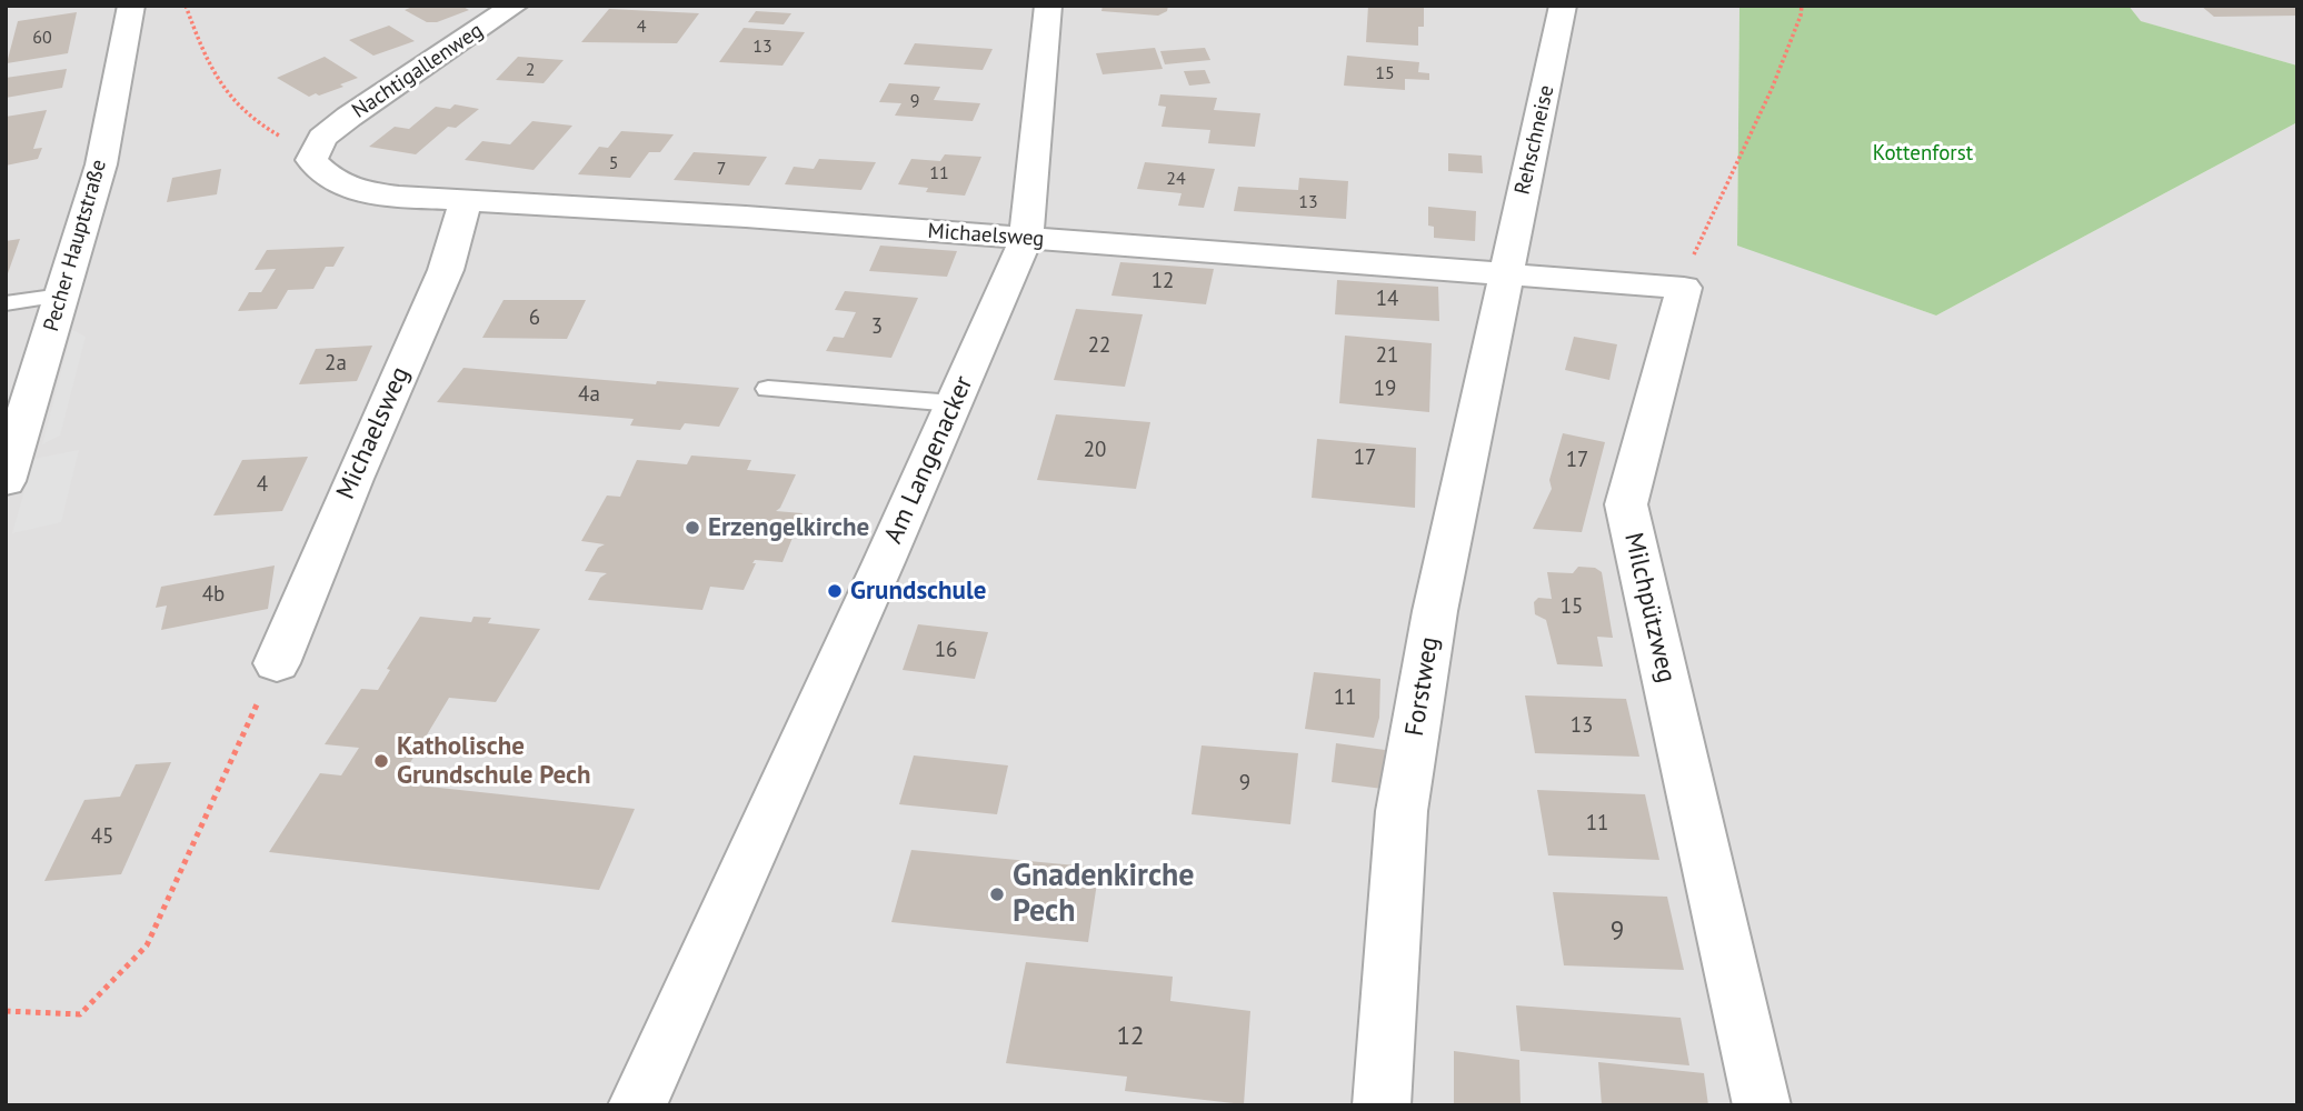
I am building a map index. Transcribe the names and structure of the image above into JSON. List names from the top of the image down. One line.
{"streets":{"street":["Nachtigallenweg","Rehschneise","Michaelsweg","Pecher Hauptstraße","Am Langenacker","Milchpützweg","Forstweg"]},"crossings":[["Nachtigallenweg","Michaelsweg"],["Rehschneise","Michaelsweg"],["Rehschneise","Forstweg"],["Michaelsweg","Am Langenacker"],["Michaelsweg","Forstweg"]],"parks":["Kottenforst"],"places":["Erzengelkirche","Grundschule","Katholische Grundschule Pech","Gnadenkirche Pech"],"house_numbers":["4","60","13","2","15","9","5","7","11","24","13","12","14","6","3","22","21","2a","19","4a","20","17","17","4","4b","15","16","11","13","9","11","45","9","12"]}
